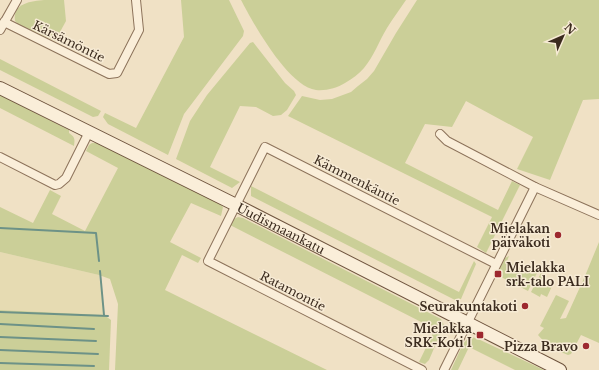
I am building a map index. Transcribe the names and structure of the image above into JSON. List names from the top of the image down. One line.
{"streets":{"street":["Kärsämöntie","Kämmenkäntie","Uudismaankatu","Ratamontie"]},"crossings":[["Kämmenkäntie","Uudismaankatu"],["Kämmenkäntie","Ratamontie"],["Uudismaankatu","Ratamontie"]],"places":{"other":["Mielakan päiväkoti","Seurakuntakoti","Pizza Bravo"],"transit":["Mielakka srk-talo PALI","Mielakka SRK-Koti I"]},"north":"top right"}
